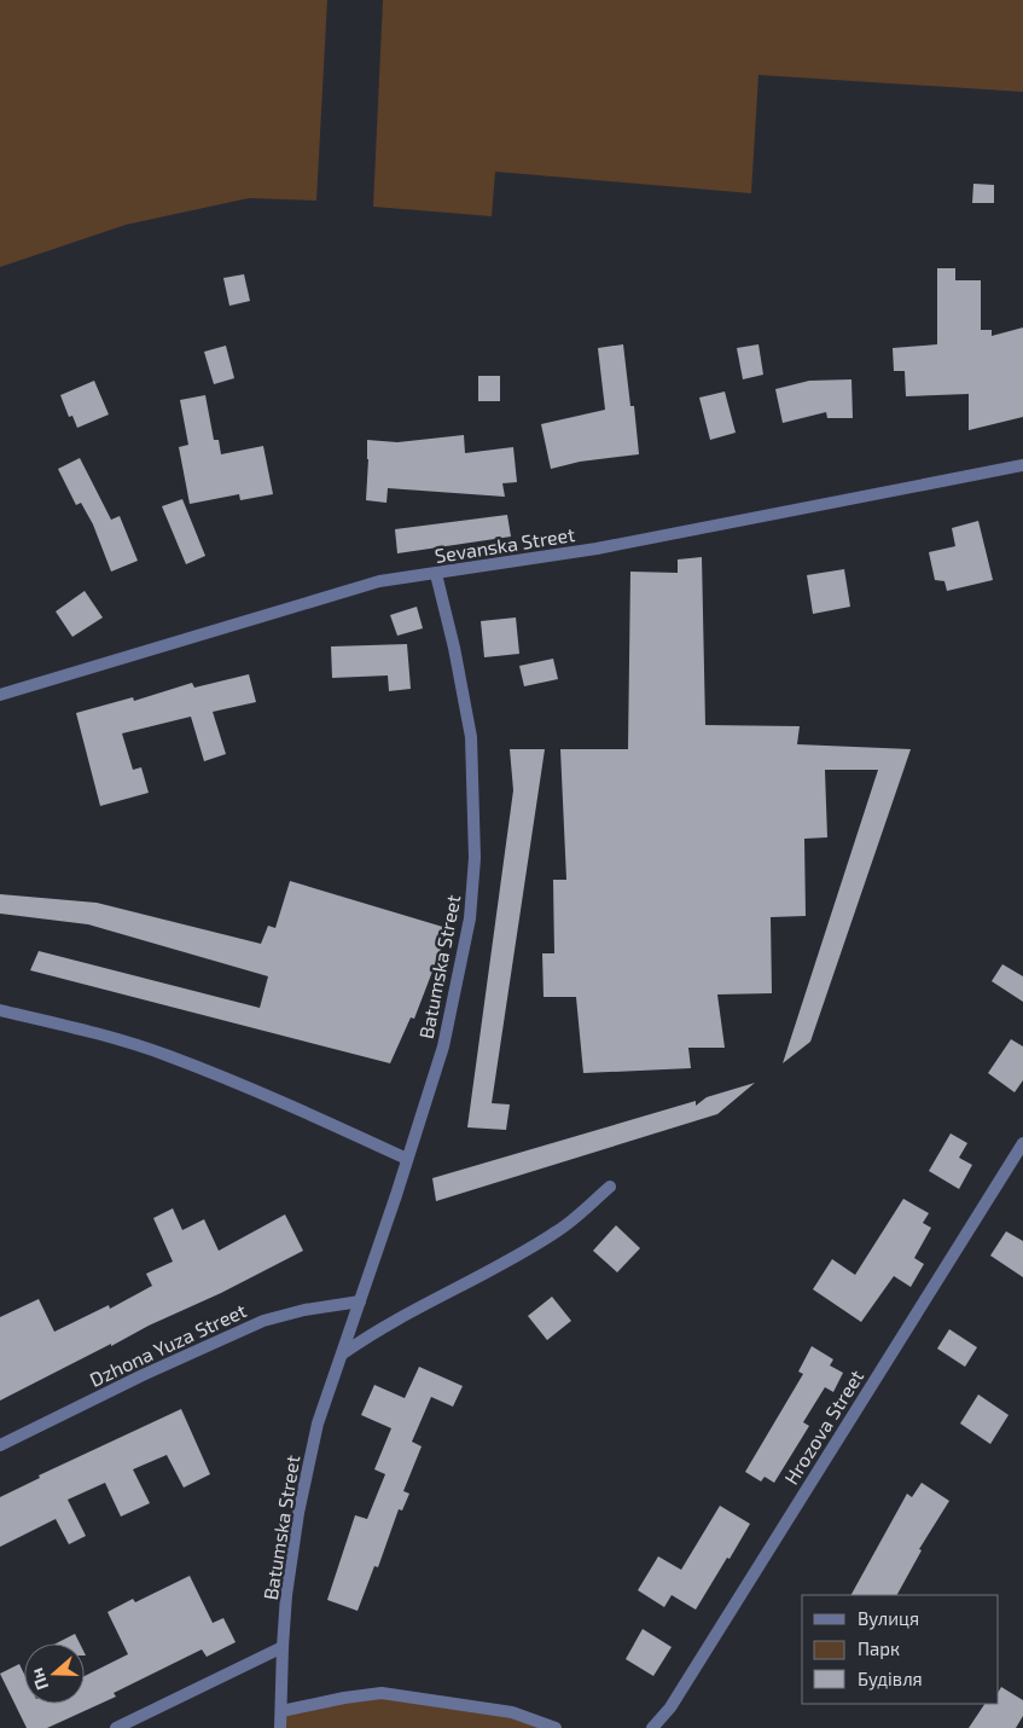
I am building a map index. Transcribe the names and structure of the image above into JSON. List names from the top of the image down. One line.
{"streets":{"street":["Sevanska Street","Batumska Street","Dzhona Yuza Street","Hrozova Street"]},"crossings":[["Sevanska Street","Batumska Street"],["Batumska Street","Dzhona Yuza Street"]],"legend":["Вулиця","Парк","Будівля"],"north":"left"}
